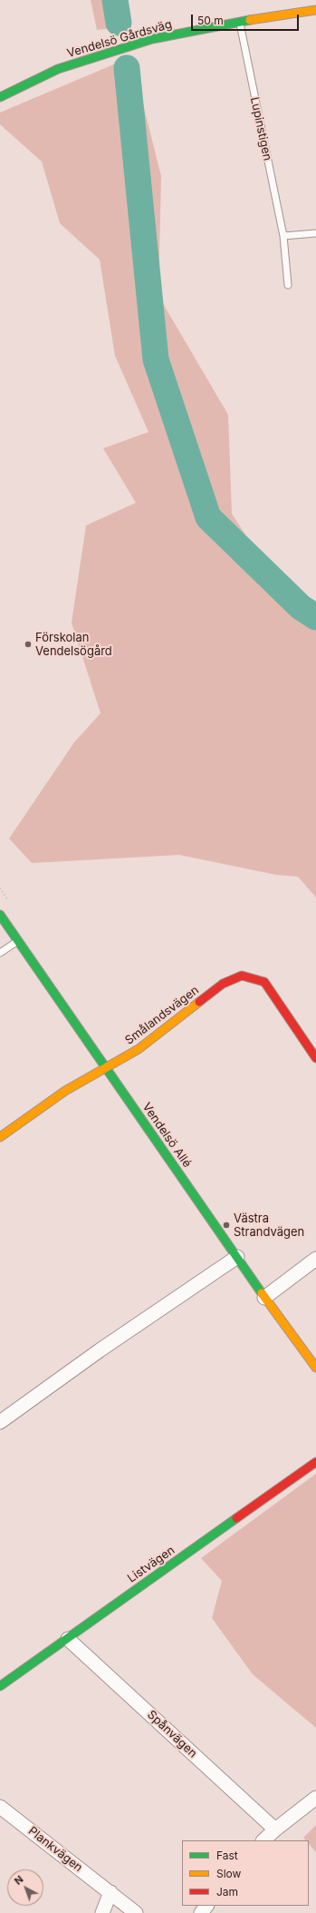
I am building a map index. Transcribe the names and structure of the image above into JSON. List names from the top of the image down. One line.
{"streets":{"street":["Vendelsö Gårdsväg","Smålandsvägen","Vendelsö Allé","Listvägen","Spånvägen","Plankvägen"],"lane":["Lupinstigen"]},"crossings":[["Vendelsö Gårdsväg","Lupinstigen"],["Smålandsvägen","Vendelsö Allé"],["Listvägen","Spånvägen"]],"places":["Förskolan Vendelsögård","Västra Strandvägen"],"legend":["Fast","Slow","Jam"],"scale_bar":"50 m","north":"top left"}
